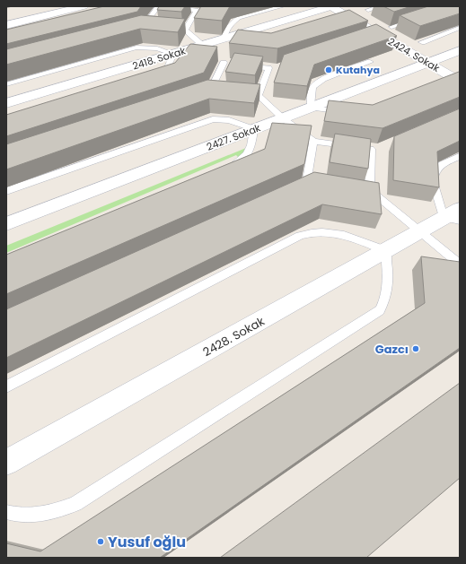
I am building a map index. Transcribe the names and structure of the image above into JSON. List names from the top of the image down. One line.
{"streets":{"street":["2424. Sokak","2418. Sokak","2427. Sokak","2428. Sokak"]},"crossings":[["2424. Sokak","2418. Sokak"],["2424. Sokak","2427. Sokak"]],"places":["Kutahya","Gazcı","Yusuf oğlu"]}
